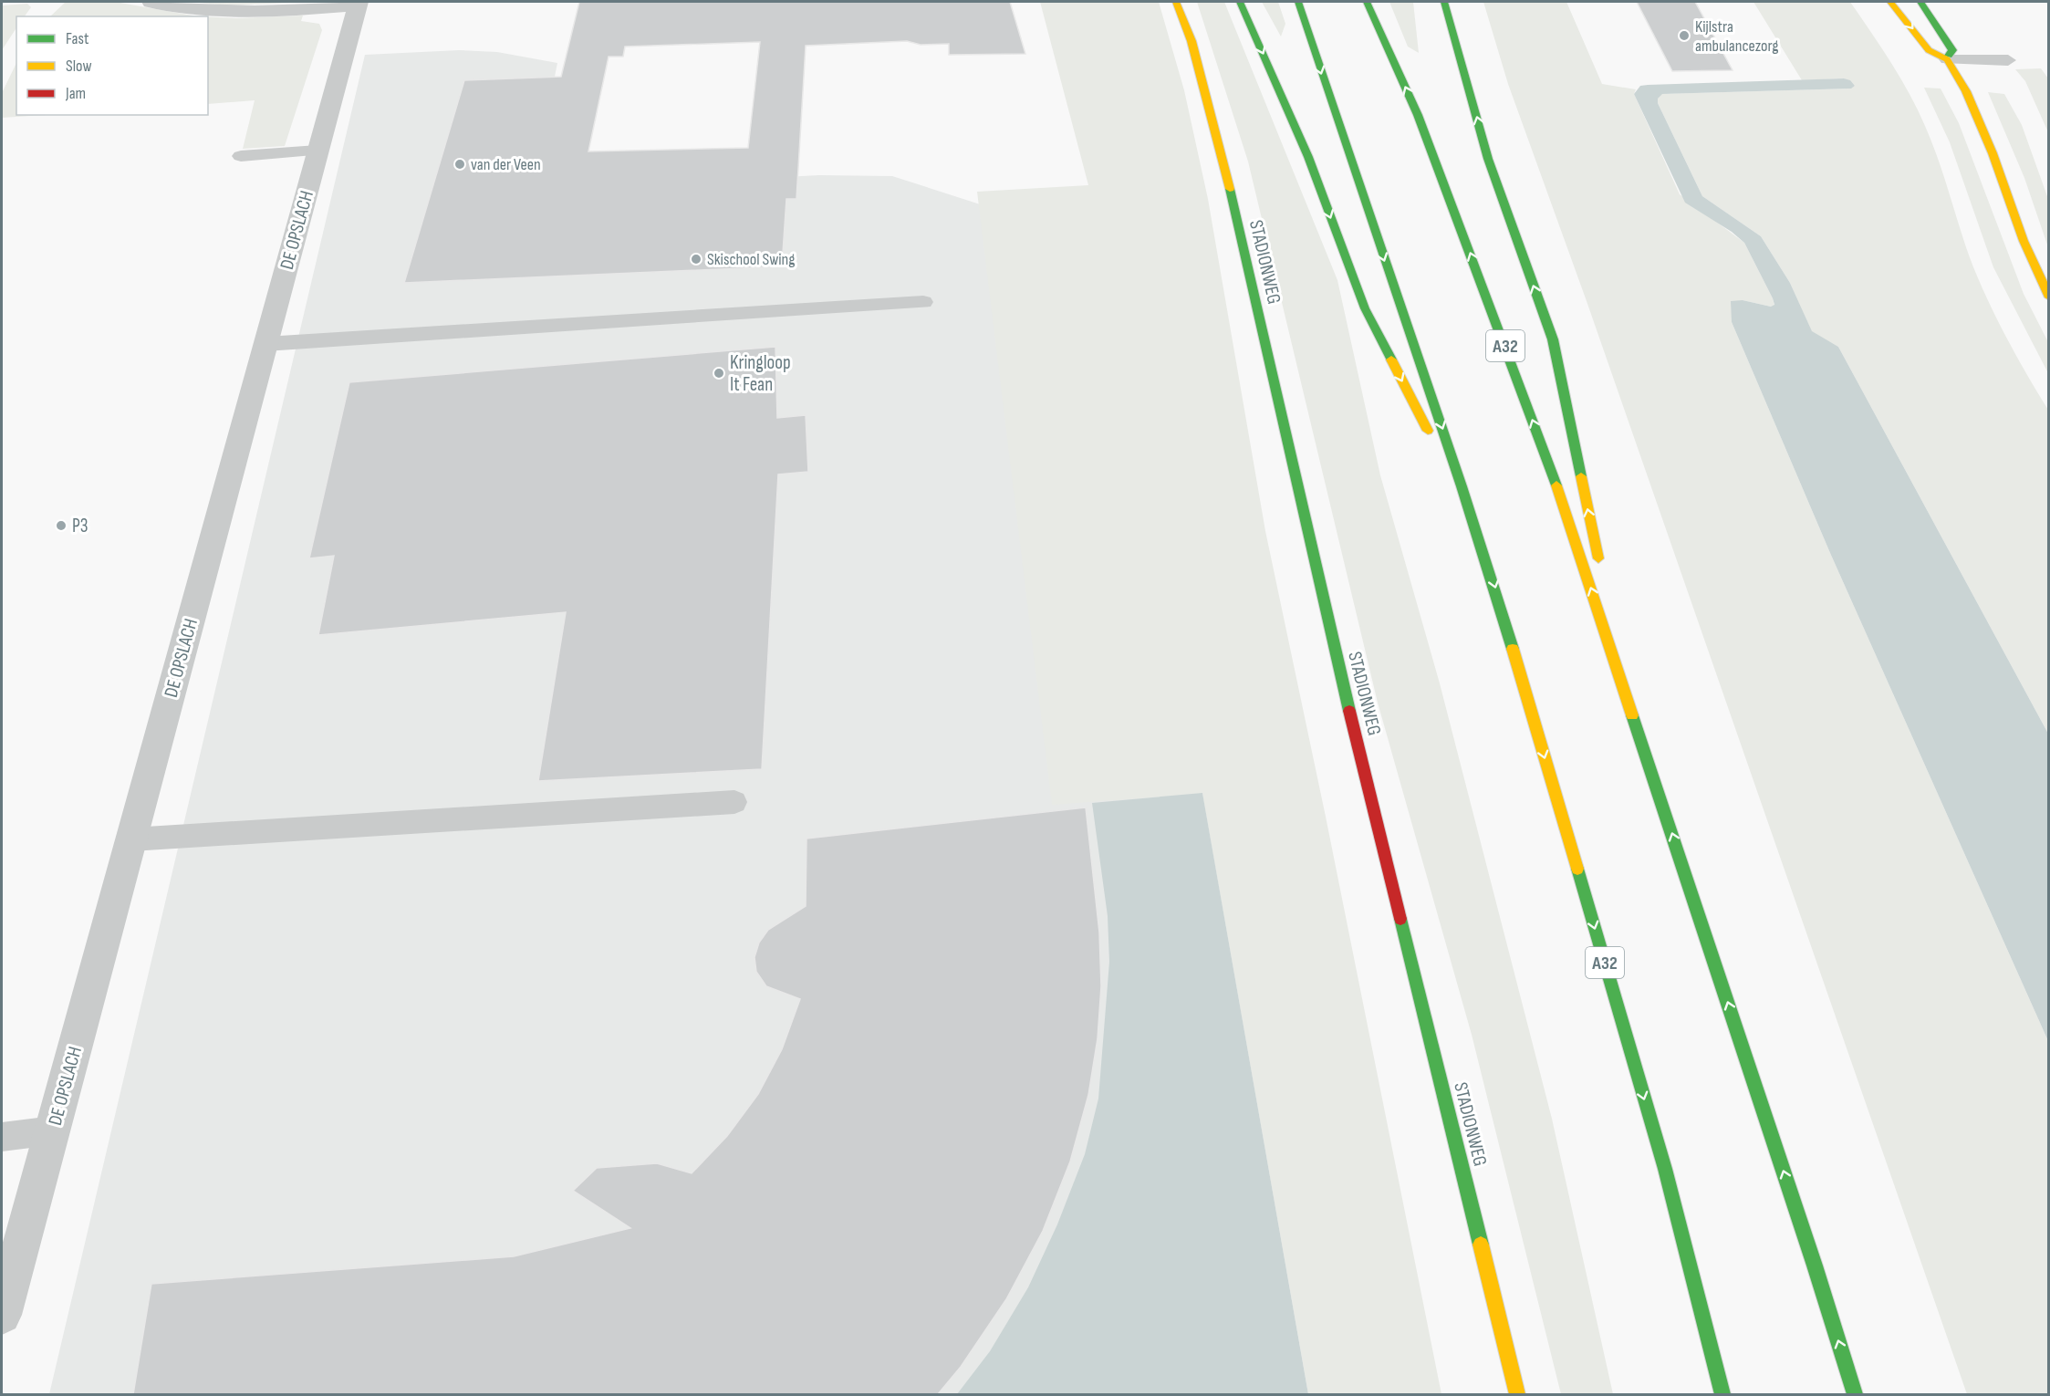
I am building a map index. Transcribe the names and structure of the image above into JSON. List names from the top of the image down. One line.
{"streets":{"main road":["STADIONWEG","A32"],"street":["DE OPSLACH"]},"places":["Kijlstra ambulancezorg","van der Veen","Skischool Swing","Kringloop It Fean","P3"],"legend":["Fast","Slow","Jam"]}
